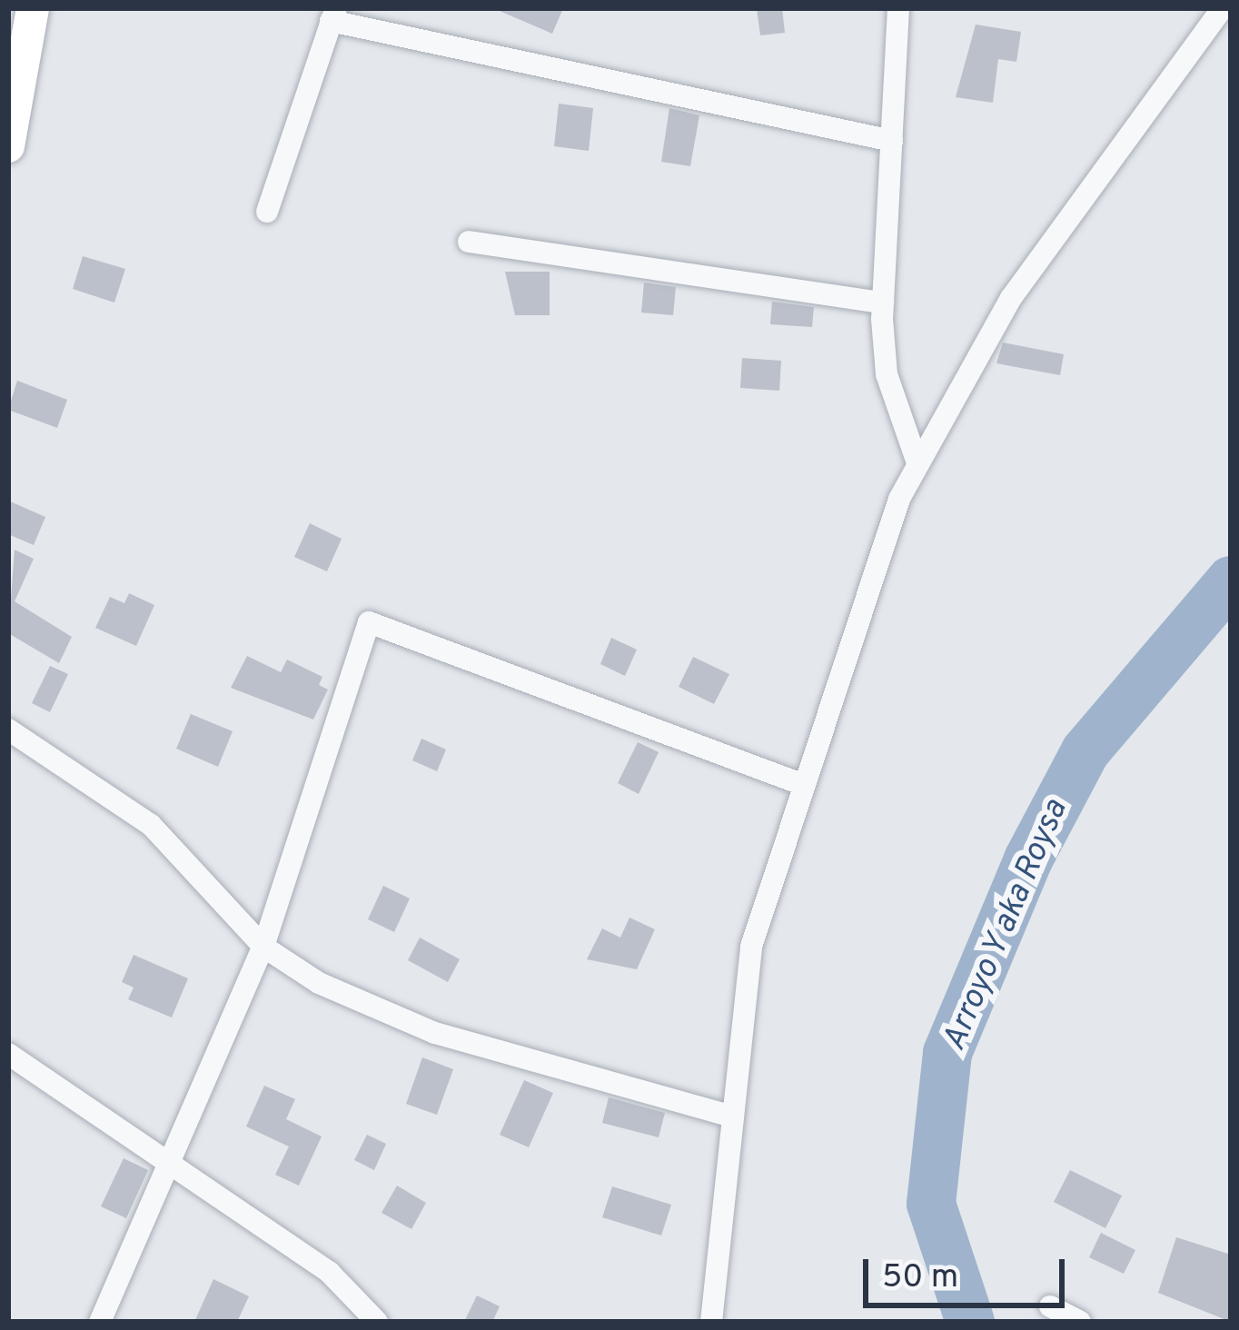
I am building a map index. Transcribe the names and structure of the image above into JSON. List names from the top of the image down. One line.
{"water":["Arroyo Y aka Roysa"],"scale_bar":"50 m"}
